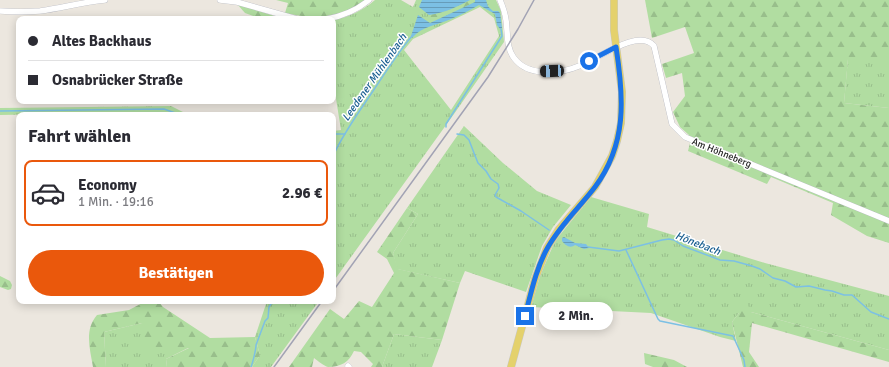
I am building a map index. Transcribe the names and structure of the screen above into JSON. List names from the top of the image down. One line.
{"streets":{"street":["Am Höhneberg"]},"water":["Leedener Mühlenbach","Hönebach"],"page":{"banner":["Altes Backhaus","Osnabrücker Straße"],"heading":"Fahrt wählen","list":[{"name":"Economy","note":"1 Min. · 19:16","value":"2.96 €"}],"buttons":"Bestätigen","bubble":"2 Min."}}
